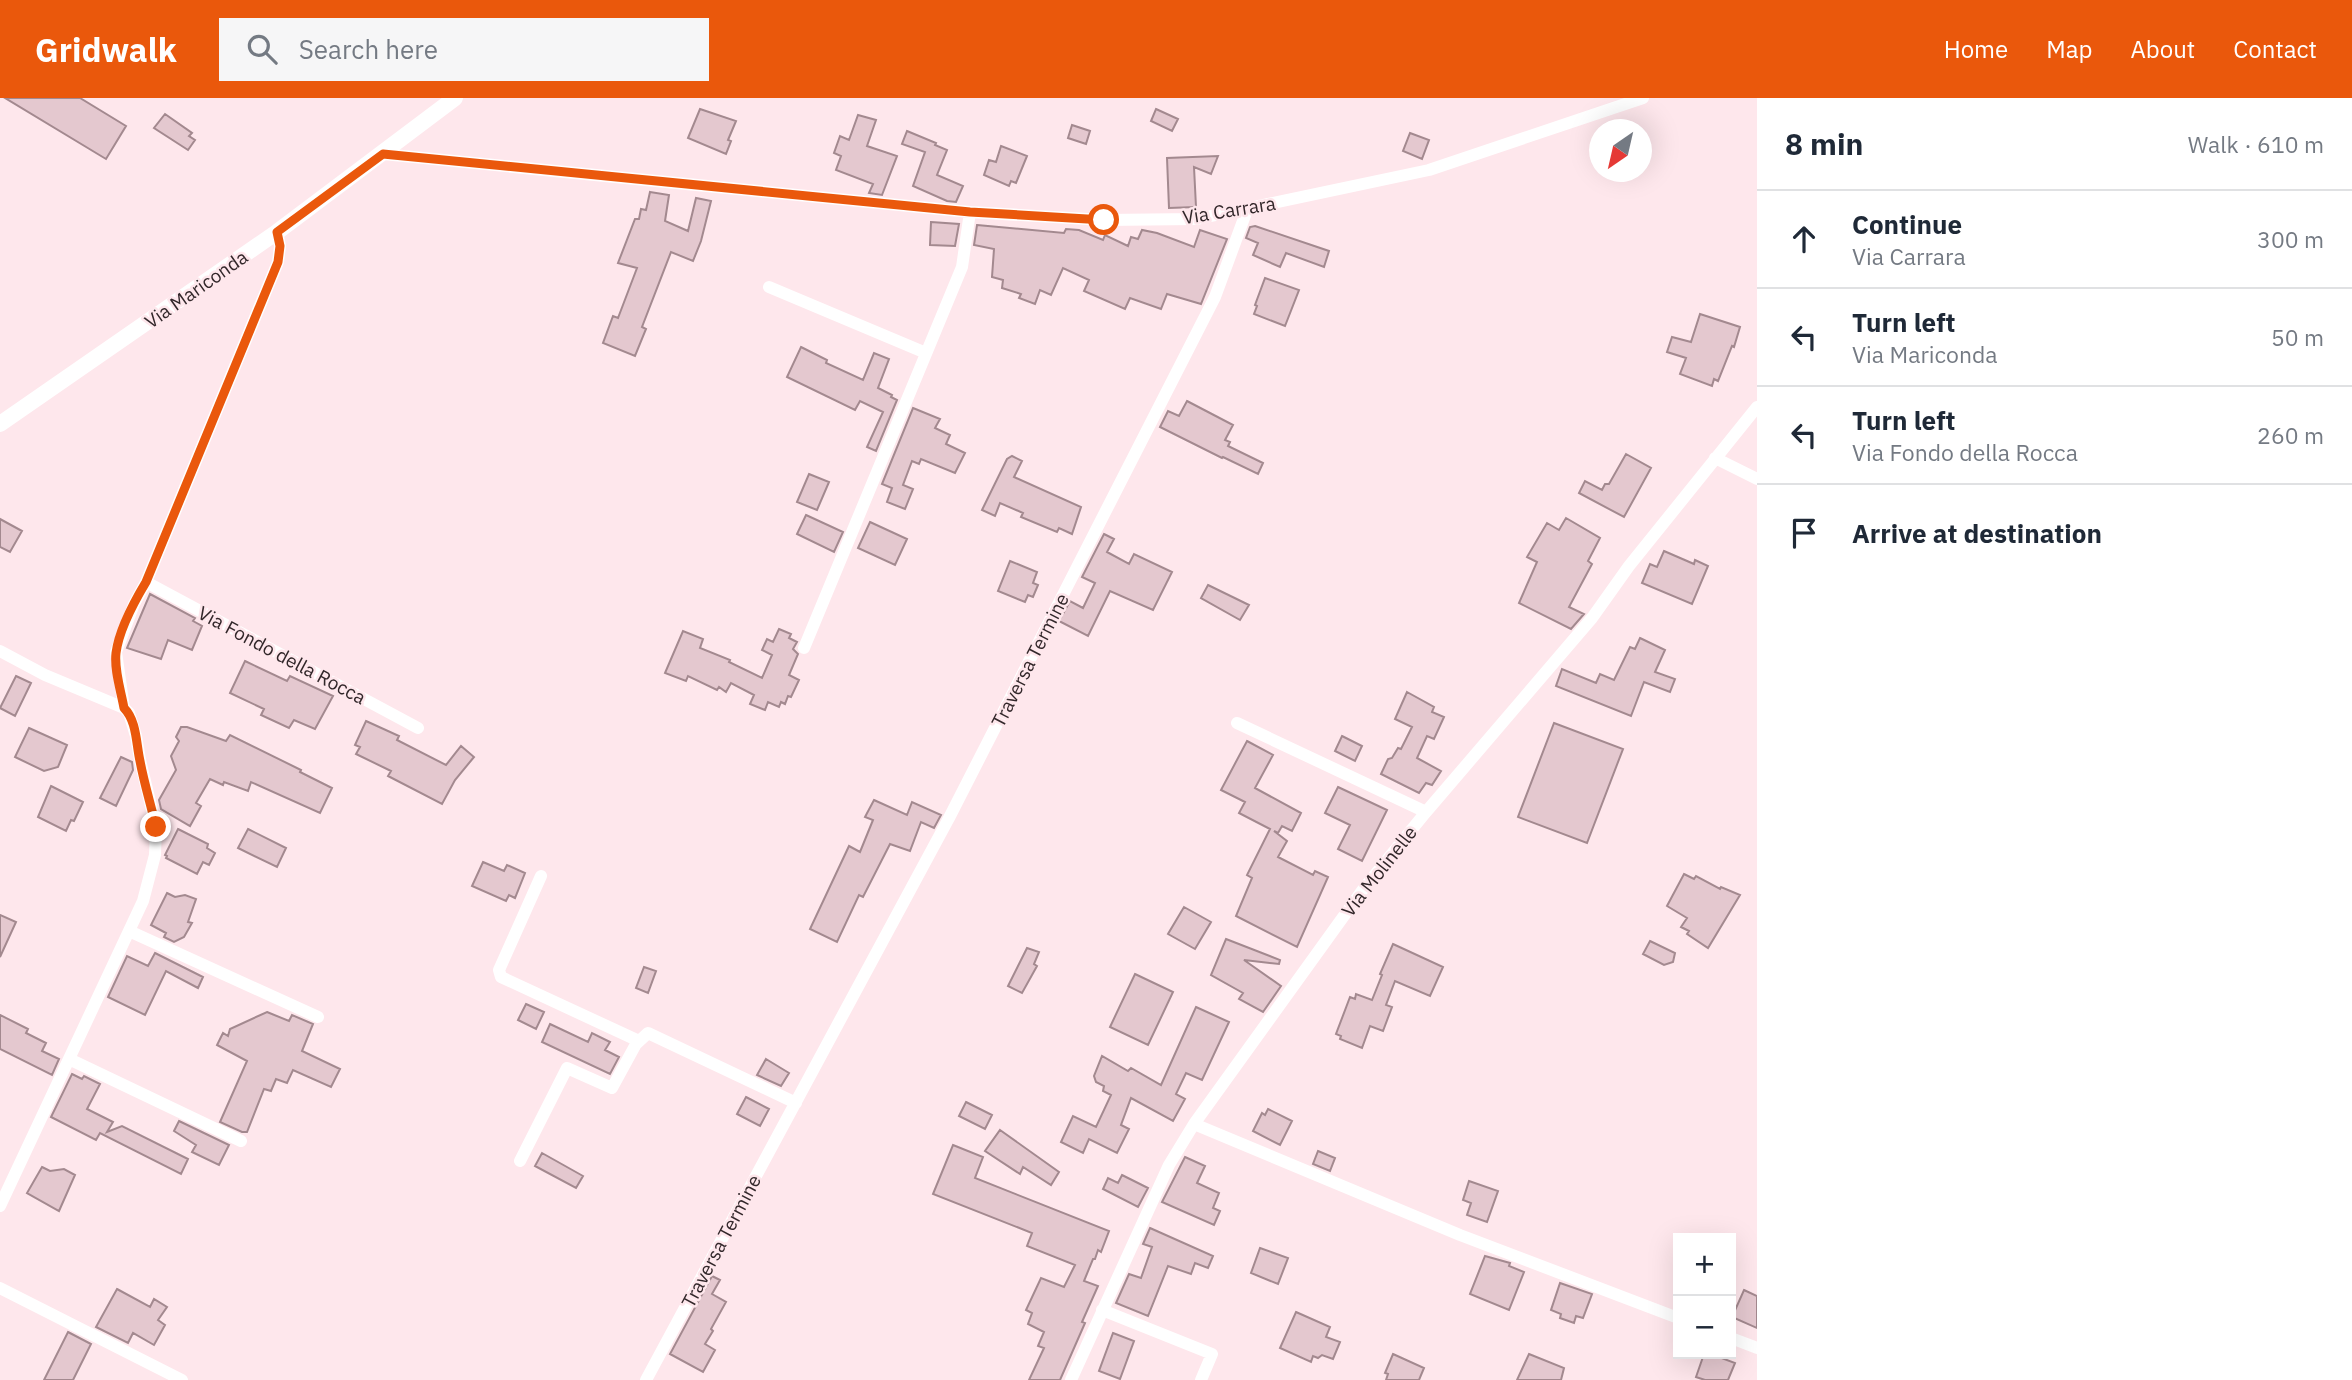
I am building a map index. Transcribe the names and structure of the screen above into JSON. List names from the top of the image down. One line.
{"streets":{"street":["Via Carrara","Via Mariconda","Via Fondo della Rocca","Traversa Termine","Via Molinelle"]},"crossings":[["Via Carrara","Via Mariconda"],["Via Carrara","Traversa Termine"]],"north":"bottom left","page":{"header":"Gridwalk","search":"Search here","nav":["Home","Map","About","Contact"],"heading":["8 min","Walk · 610 m"],"list":[["Continue","Via Carrara","300 m"],["Turn left","Via Mariconda","50 m"],["Turn left","Via Fondo della Rocca","260 m"],"Arrive at destination"],"map_buttons":["+","−"]}}
